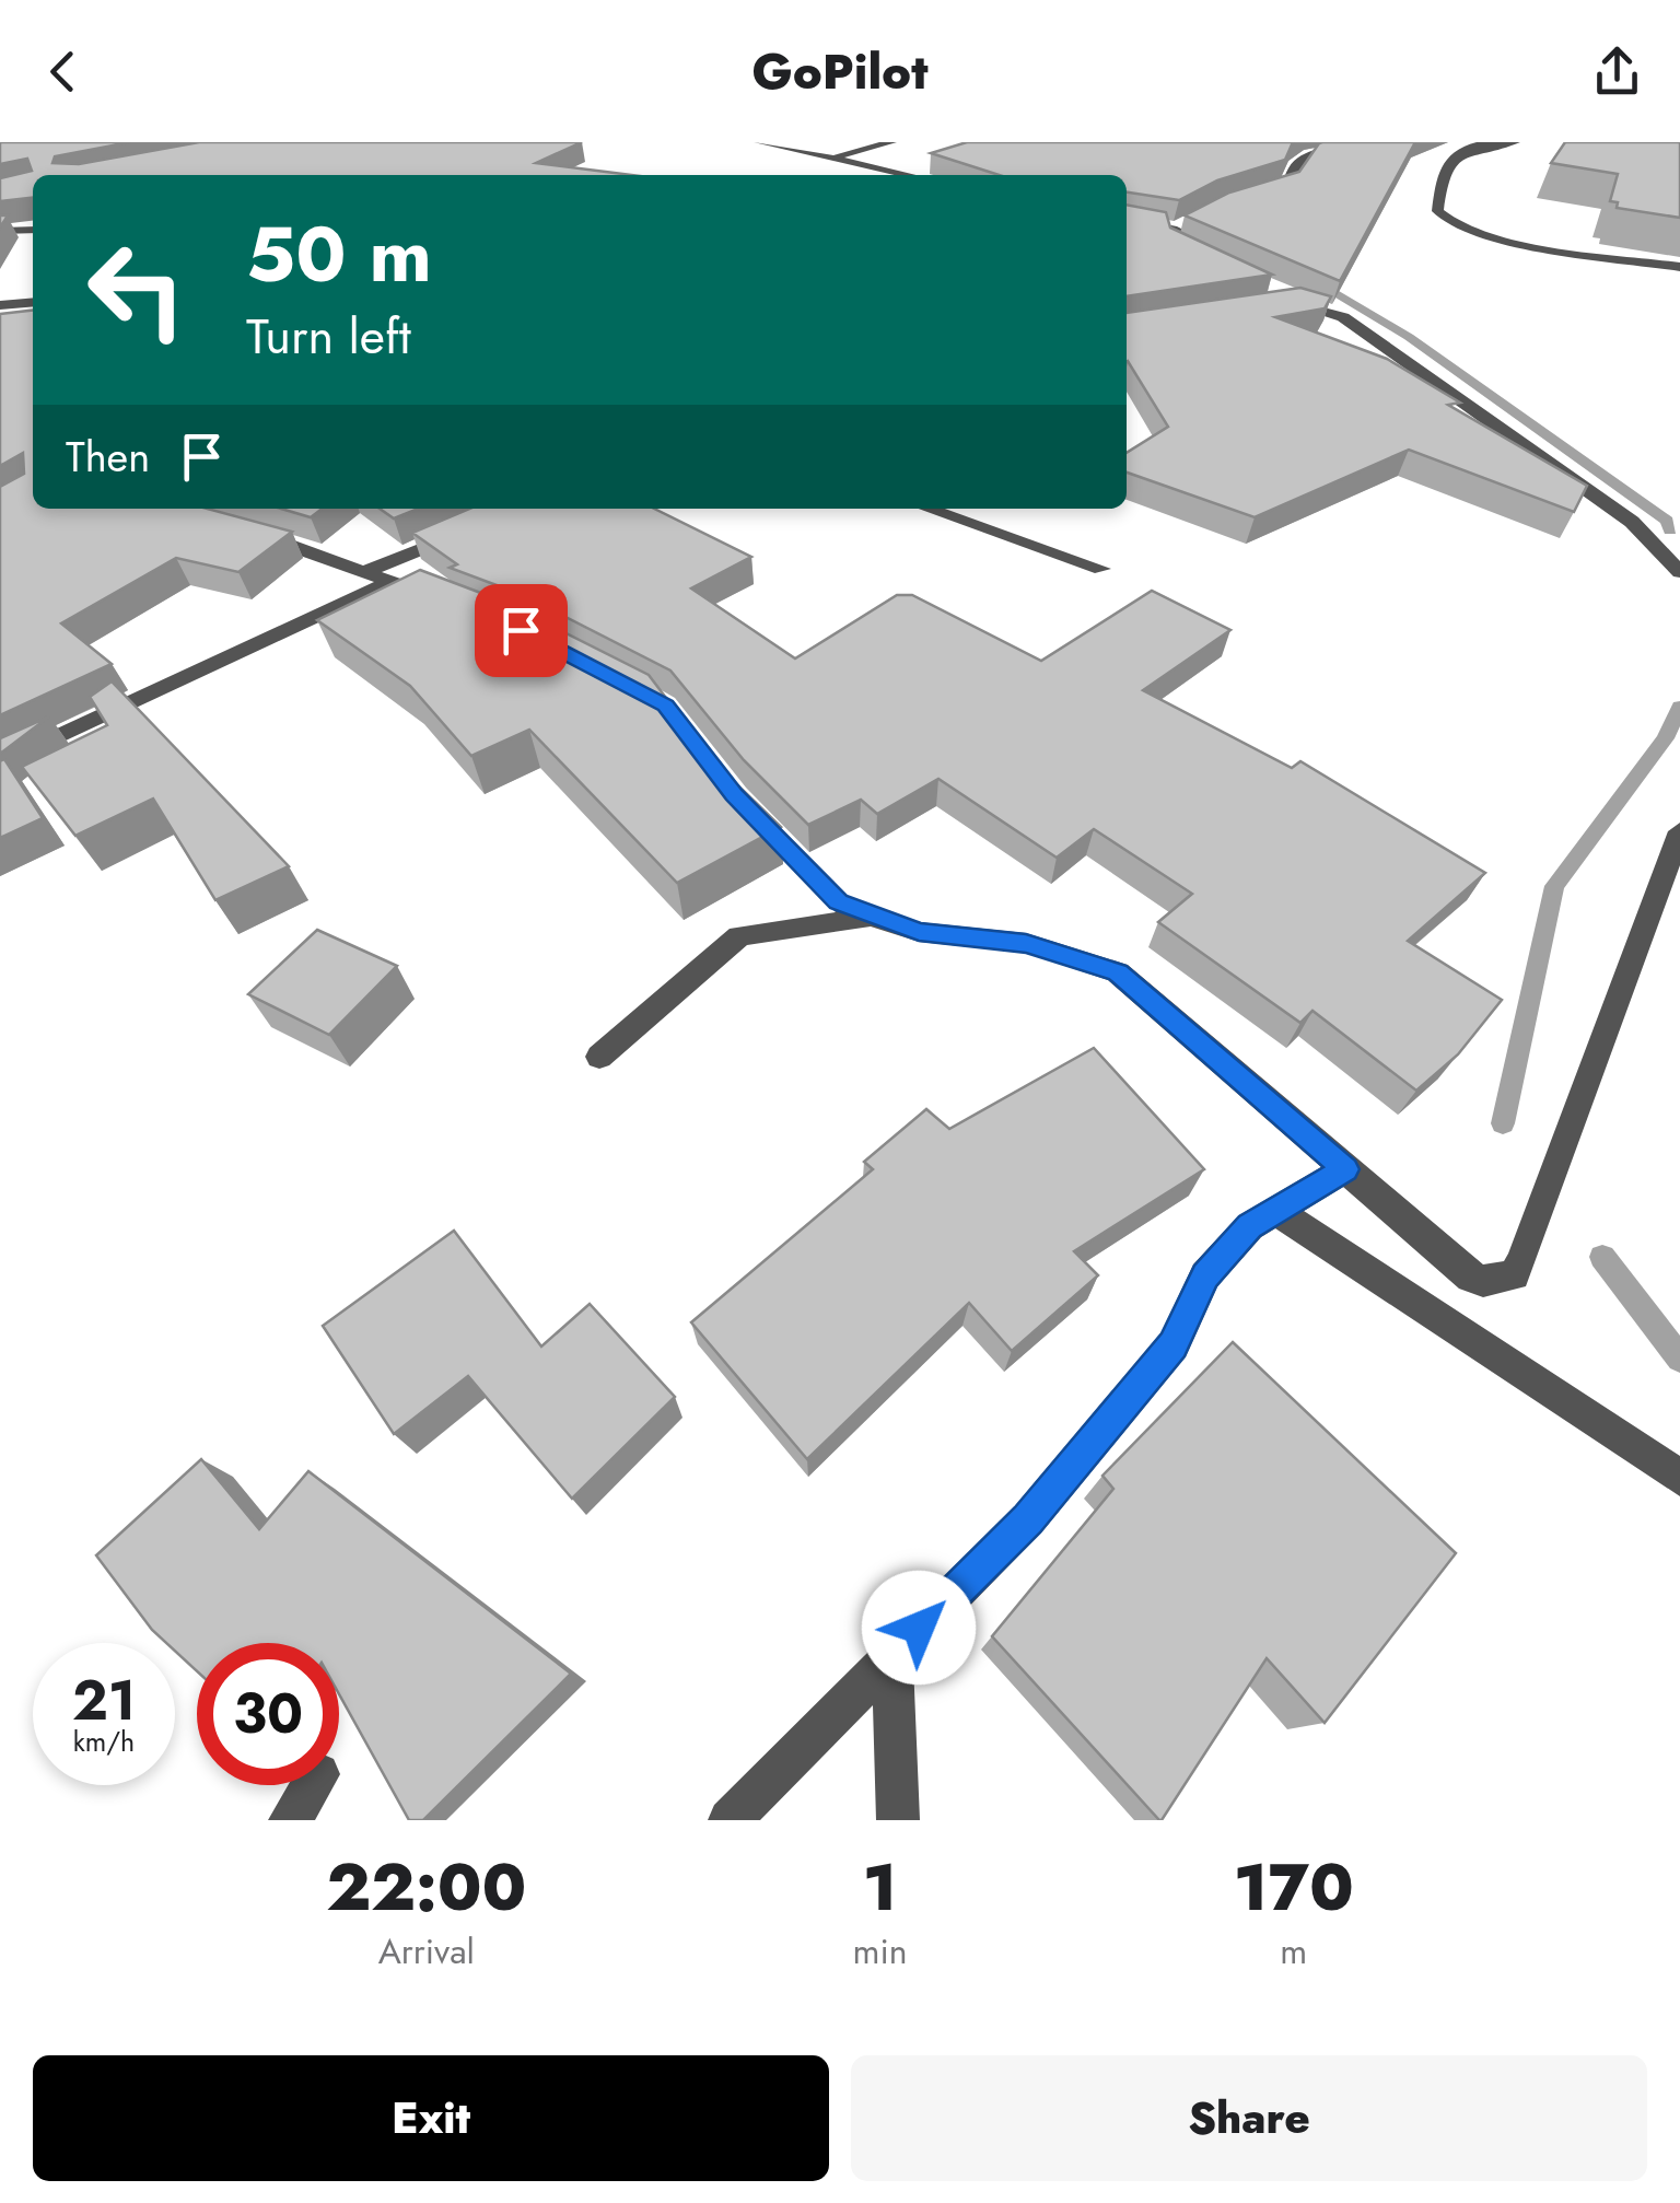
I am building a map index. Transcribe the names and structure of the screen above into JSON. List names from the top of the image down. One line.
{"page":{"header":"GoPilot","turn":["50 m","Turn left"],"then":"Then","speed":"21 km/h","limit":"30","eta":["22:00","Arrival","1","min","170","m"],"buttons":["Exit","Share"]}}
